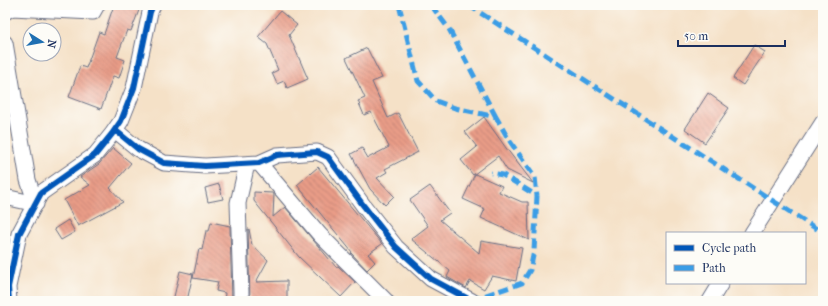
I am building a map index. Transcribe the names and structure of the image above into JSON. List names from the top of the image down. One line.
{"legend":["Cycle path","Path"],"scale_bar":"50 m","north":"right"}
